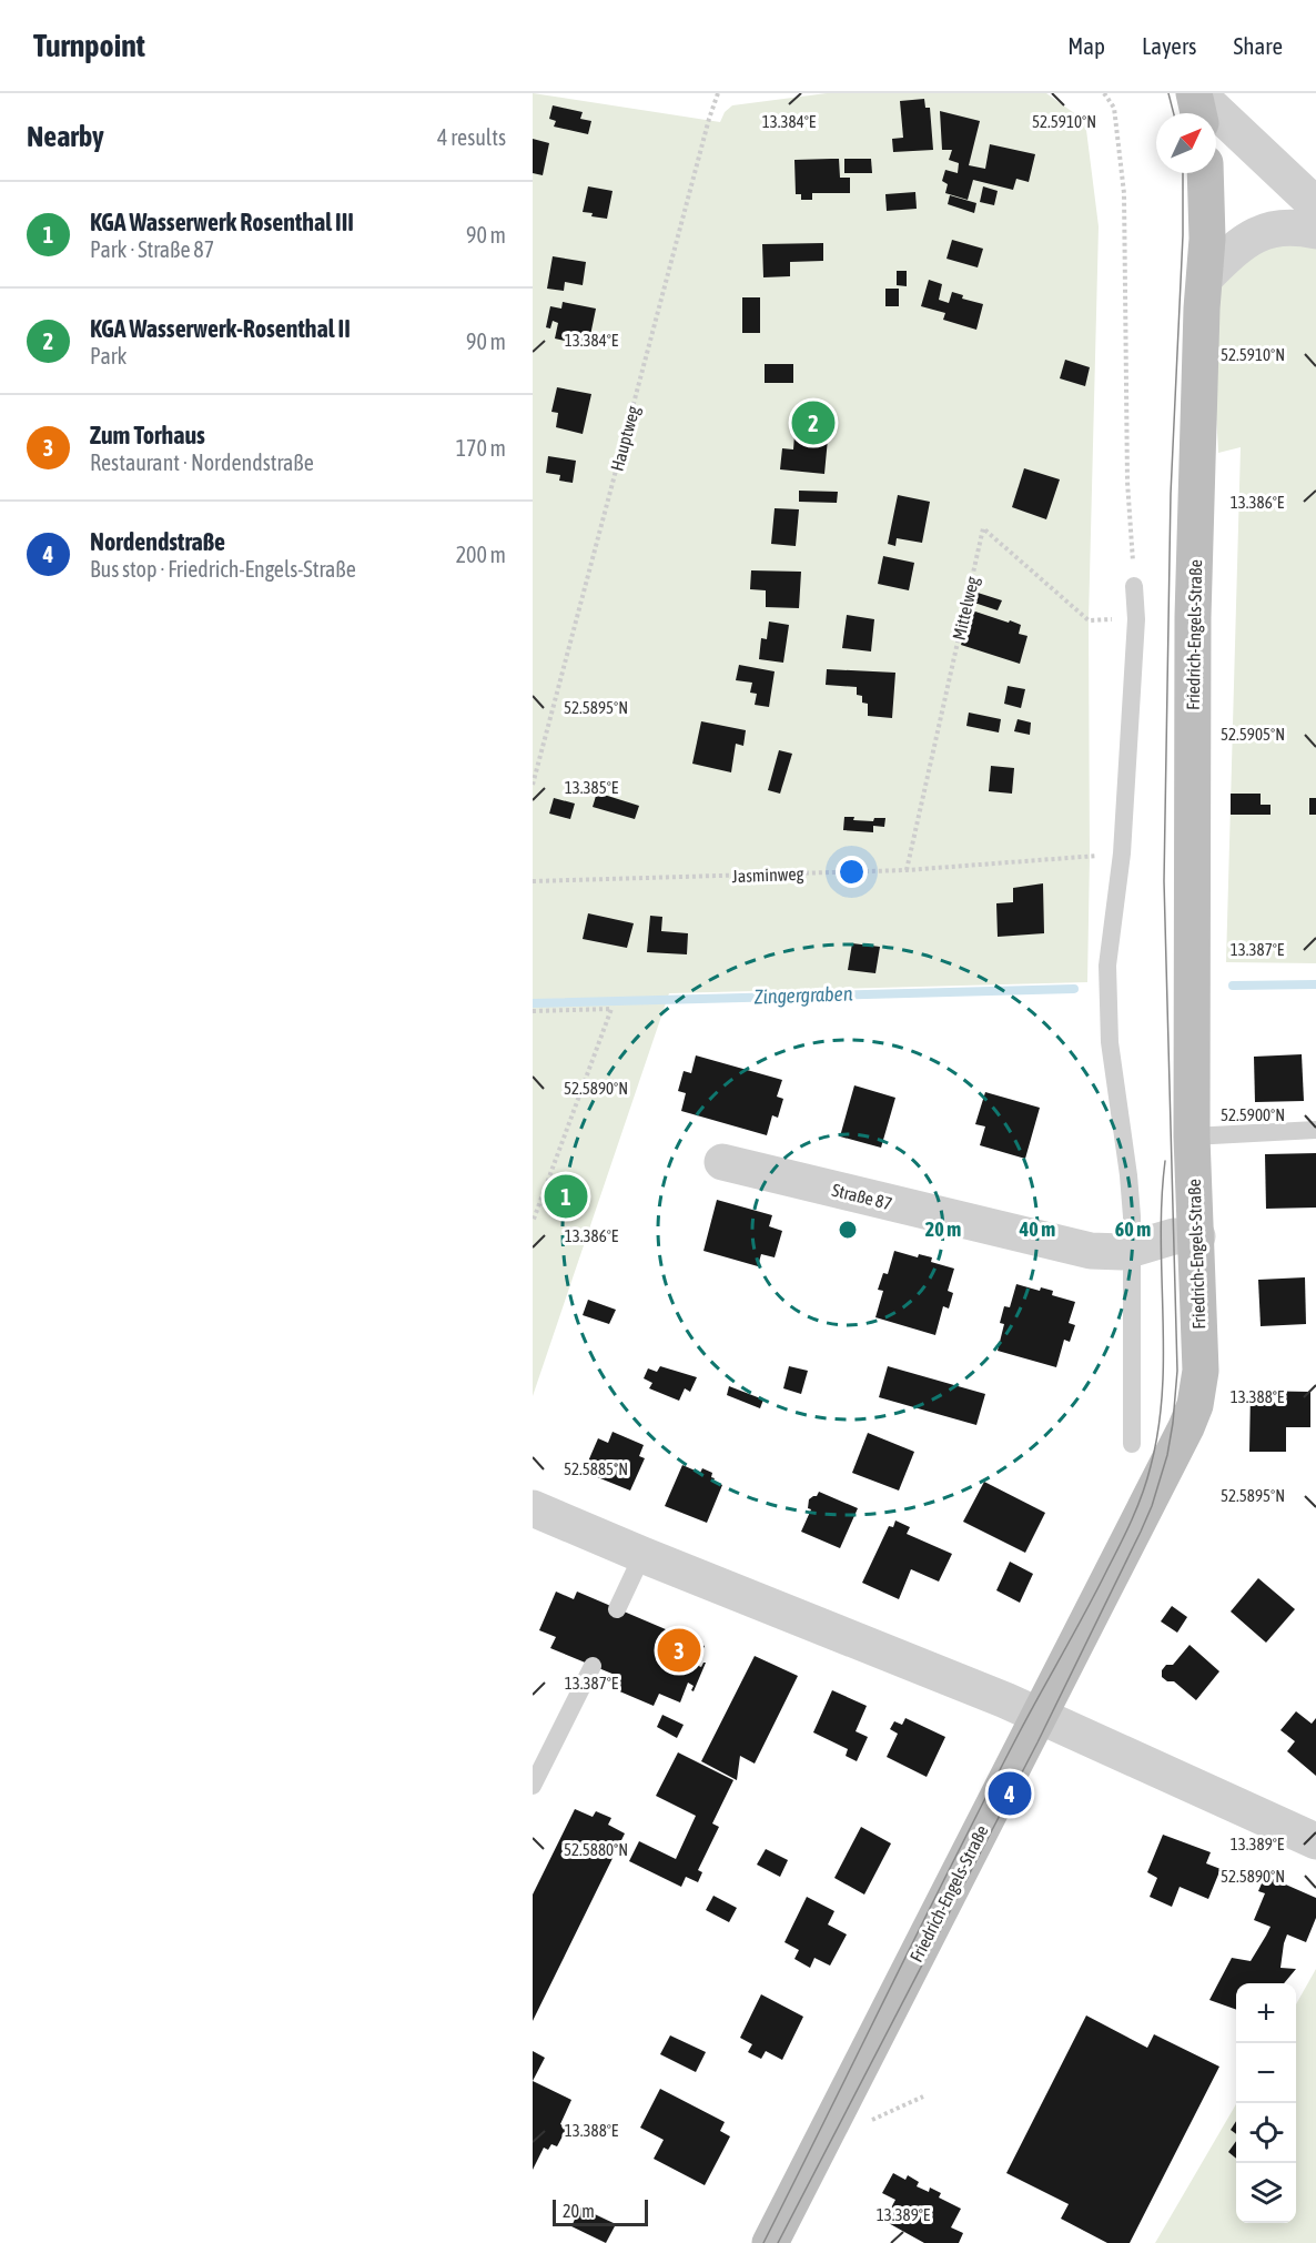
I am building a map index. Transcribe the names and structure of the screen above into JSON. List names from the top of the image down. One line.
{"streets":{"main road":["Friedrich-Engels-Straße"],"street":["Straße 87"],"path":["Hauptweg","Mittelweg","Jasminweg"]},"crossings":[["Mittelweg","Jasminweg"],["Friedrich-Engels-Straße","Straße 87"]],"water":["Zingergraben"],"scale_bar":"20 m","north":"top right","page":{"header":"Turnpoint","nav":["Map","Layers","Share"],"heading":["Nearby","4 results"],"list":[{"mark":"1","name":"KGA Wasserwerk Rosenthal III","note":"Park · Straße 87","value":"90 m"},{"mark":"2","name":"KGA Wasserwerk-Rosenthal II","note":"Park","value":"90 m"},{"mark":"3","name":"Zum Torhaus","note":"Restaurant · Nordendstraße","value":"170 m"},{"mark":"4","name":"Nordendstraße","note":"Bus stop · Friedrich-Engels-Straße","value":"200 m"}],"pins":["2","1","3","4"],"map_buttons":["+","−"],"scale":"20 m"},"coordinates":["13.384°E","52.5910°N","13.386°E","52.5895°N","52.5905°N","13.385°E","13.387°E","52.5890°N","52.5900°N","13.388°E","52.5885°N","13.389°E","52.5880°N"],"rings":["20 m","40 m","60 m"]}
